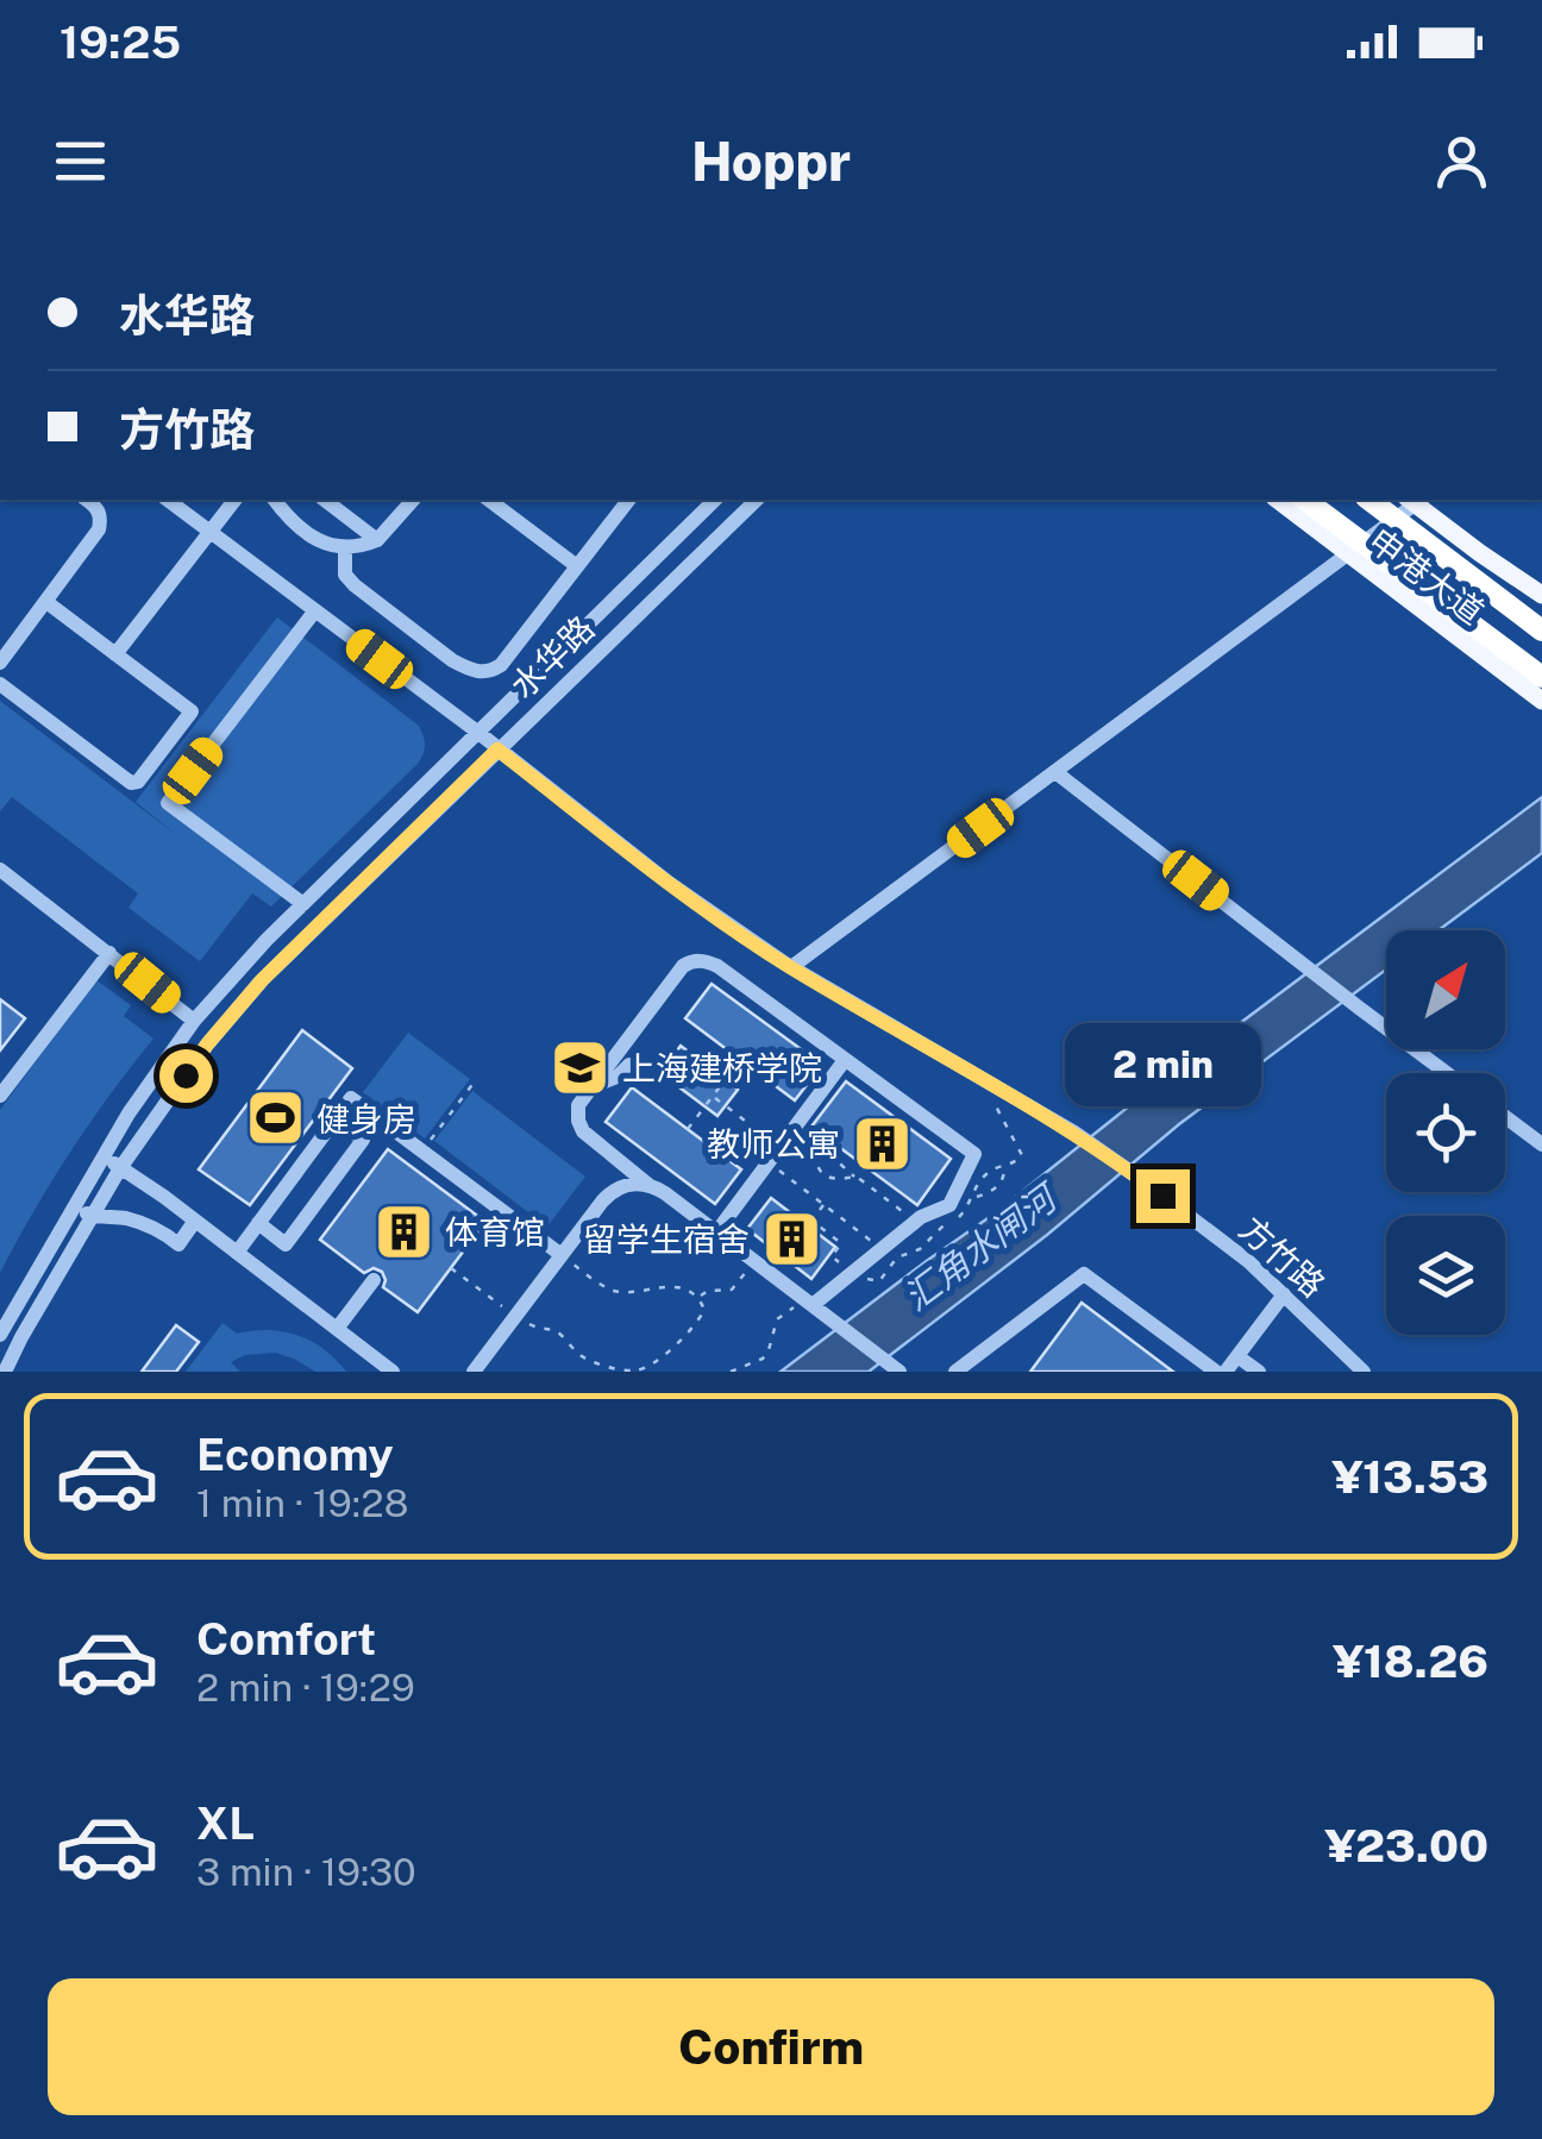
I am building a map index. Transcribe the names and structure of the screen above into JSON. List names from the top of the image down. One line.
{"streets":{"main road":["申港大道"],"street":["水华路","方竹路"]},"crossings":[["水华路","方竹路"]],"water":["汇角水闸河"],"places":{"school or university":["上海建桥学院"],"sports":["健身房"],"building":["教师公寓","体育馆","留学生宿舍"]},"north":"top right","page":{"status":"19:25","header":"Hoppr","banner":["水华路","方竹路"],"bubble":"2 min","list":[{"name":"Economy","note":"1 min · 19:28","value":"¥13.53"},{"name":"Comfort","note":"2 min · 19:29","value":"¥18.26"},{"name":"XL","note":"3 min · 19:30","value":"¥23.00"}],"buttons":"Confirm"}}
